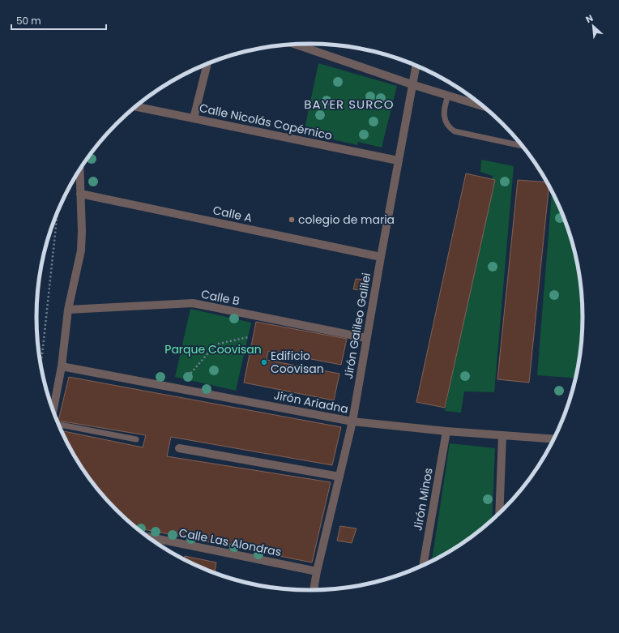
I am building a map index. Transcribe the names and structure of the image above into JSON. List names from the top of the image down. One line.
{"streets":{"street":["Calle Nicolás Copérnico","Calle A","Calle B","Jirón Galileo Galilei","Jirón Ariadna","Jirón Minos","Calle Las Alondras"]},"crossings":[["Calle Nicolás Copérnico","Jirón Galileo Galilei"],["Calle A","Jirón Galileo Galilei"],["Calle B","Jirón Galileo Galilei"],["Jirón Galileo Galilei","Jirón Ariadna"],["Jirón Galileo Galilei","Calle Las Alondras"],["Jirón Ariadna","Jirón Minos"]],"districts":["BAYER SURCO"],"parks":["Parque Coovisan"],"places":["colegio de maria","Edificio Coovisan"],"scale_bar":"50 m","north":"top left"}
